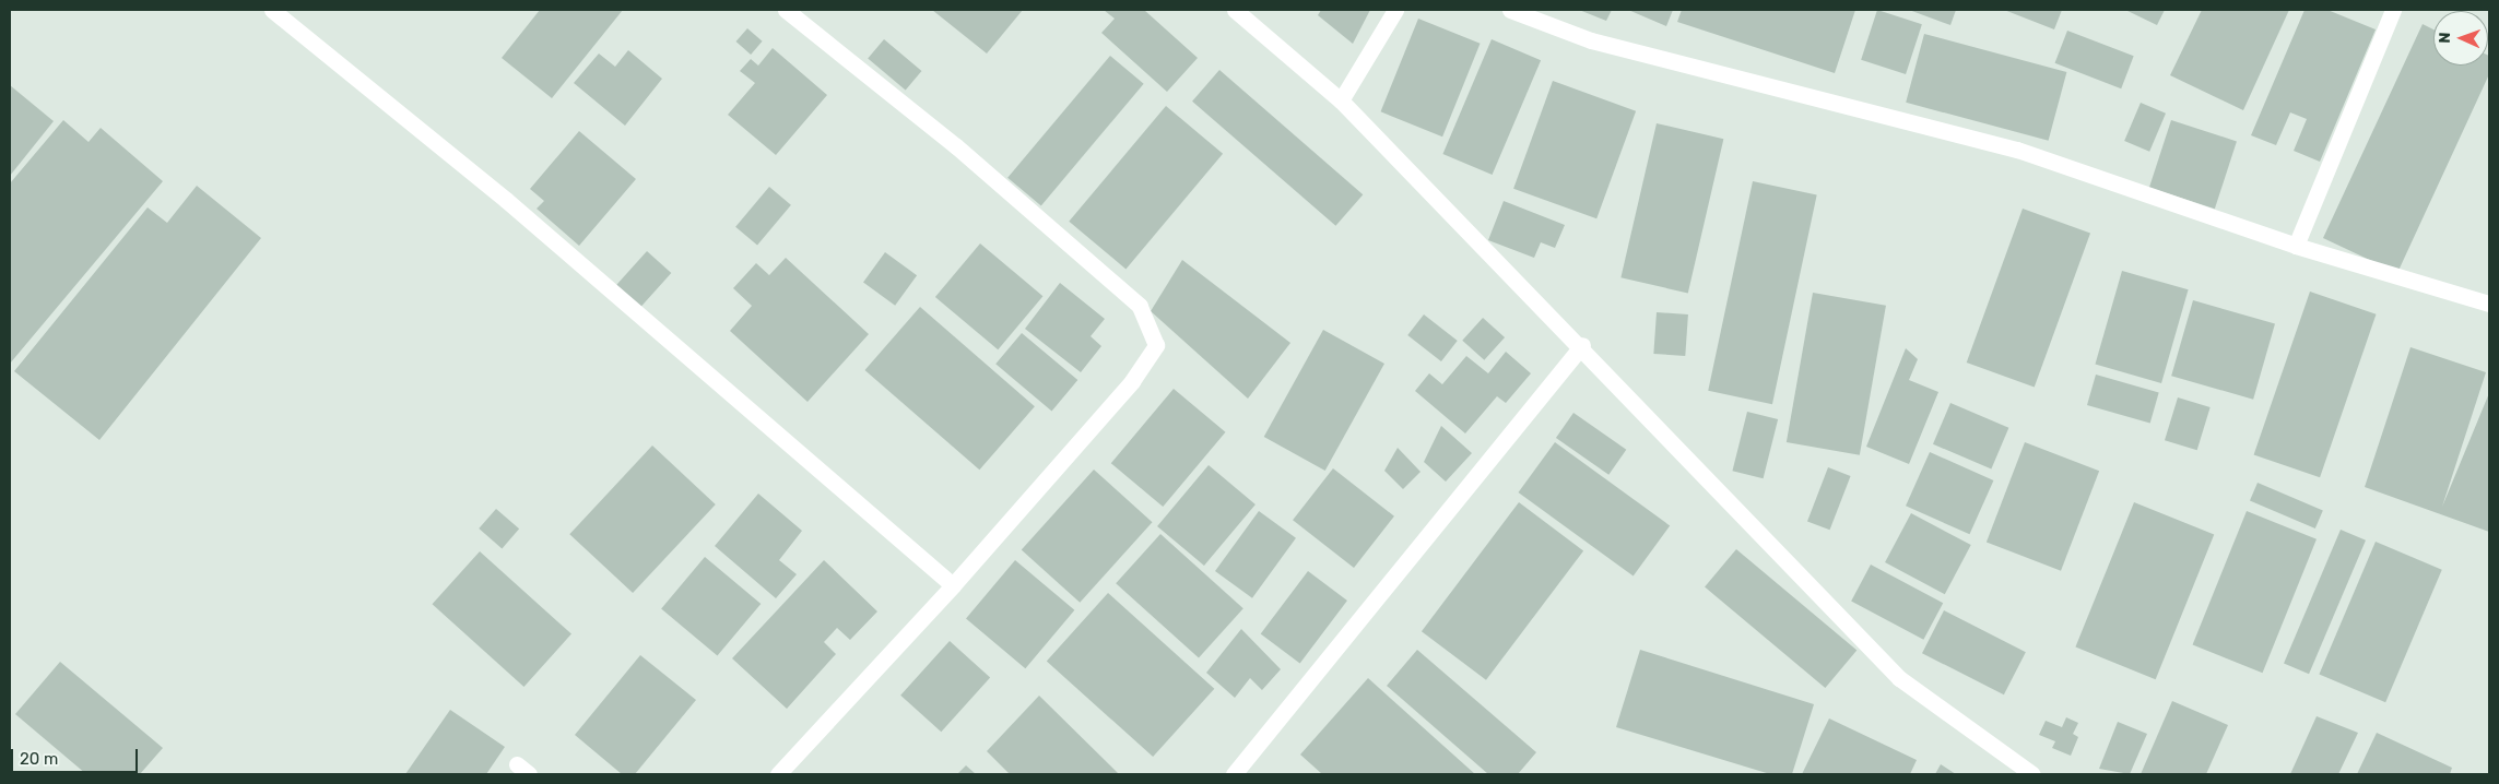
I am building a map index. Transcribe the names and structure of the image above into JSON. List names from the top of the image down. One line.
{"scale_bar":"20 m","north":"left"}
